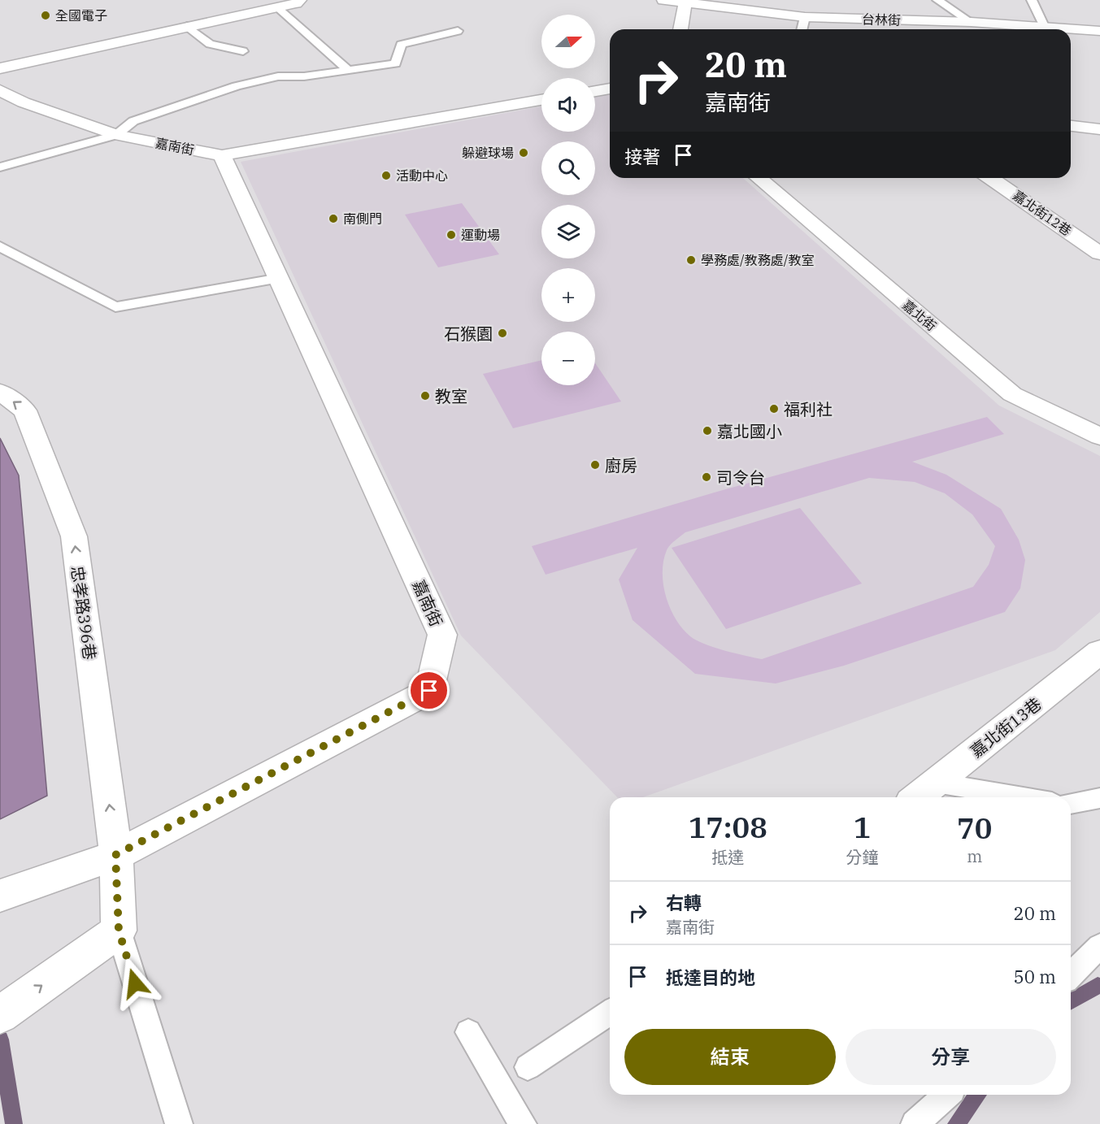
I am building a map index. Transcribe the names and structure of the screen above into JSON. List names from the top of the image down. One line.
{"streets":{"street":["台林街","嘉南街","嘉北街12巷","嘉北街","忠孝路396巷","嘉北街13巷"]},"crossings":[["嘉南街","忠孝路396巷"]],"one_way":["忠孝路396巷"],"places":["全國電子","躲避球場","活動中心","南側門","運動場","學務處/教務處/教室","石猴園","教室","福利社","嘉北國小","廚房","司令台"],"north":"right","page":{"map_buttons":["+","−"],"turn":["20 m","嘉南街"],"then":"接著","eta":["17:08","抵達","1","分鐘","70","m"],"list":[{"name":"右轉","note":"嘉南街","value":"20 m"},{"name":"抵達目的地","value":"50 m"}],"buttons":["結束","分享"]}}
